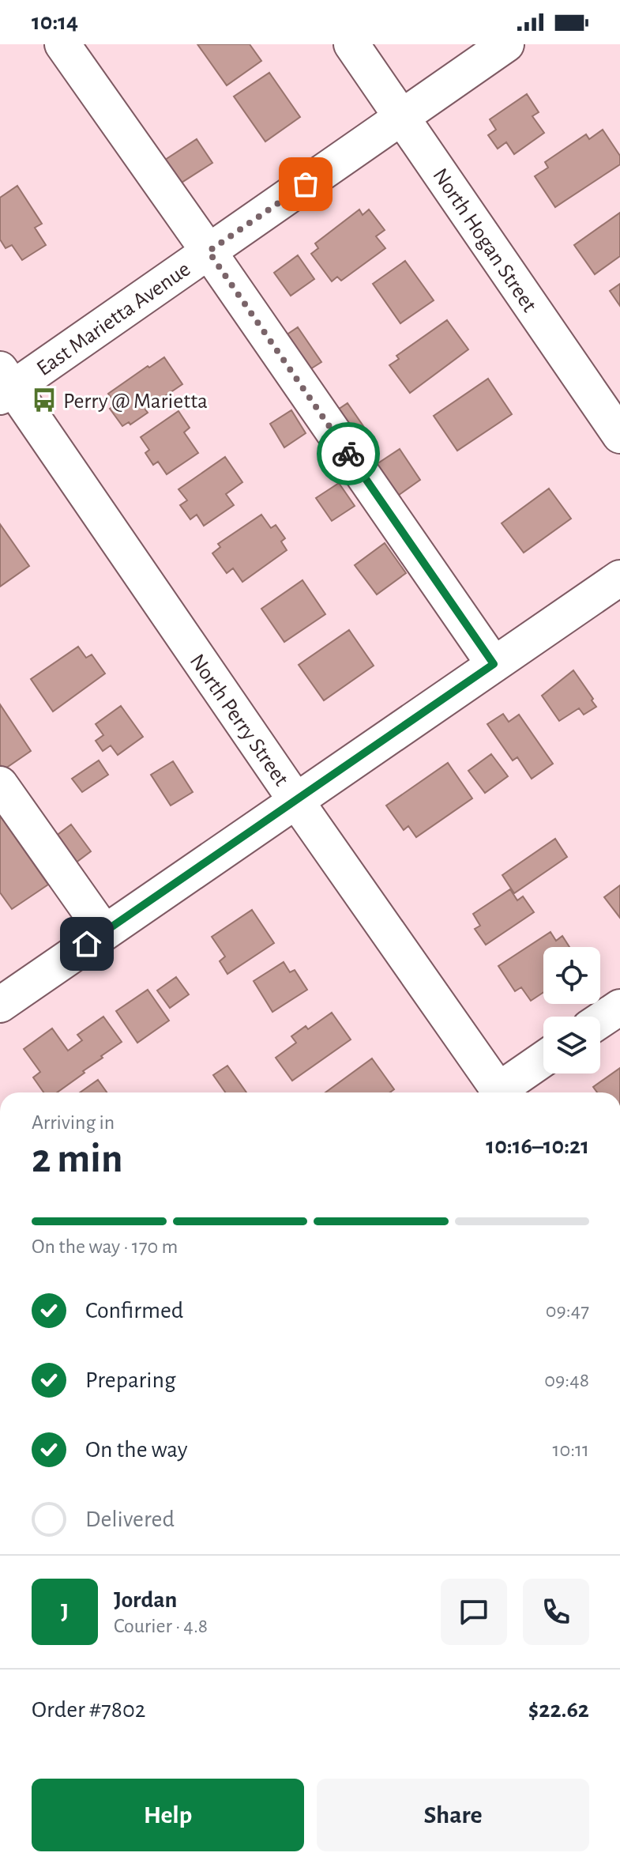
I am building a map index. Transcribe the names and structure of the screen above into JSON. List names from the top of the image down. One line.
{"streets":{"street":["North Hogan Street","East Marietta Avenue","North Perry Street"]},"crossings":[["North Hogan Street","East Marietta Avenue"],["East Marietta Avenue","North Perry Street"]],"places":{"bus stop":["Perry @ Marietta"]},"page":{"status":"10:14","heading":["2 min","Arriving in","10:16–10:21"],"panel":["Jordan","Courier · 4.8","Order #7802","$22.62"],"bar":"On the way · 170 m","list":[["Confirmed","09:47"],["Preparing","09:48"],["On the way","10:11"],"Delivered"],"round":"J","buttons":["Help","Share"]}}
